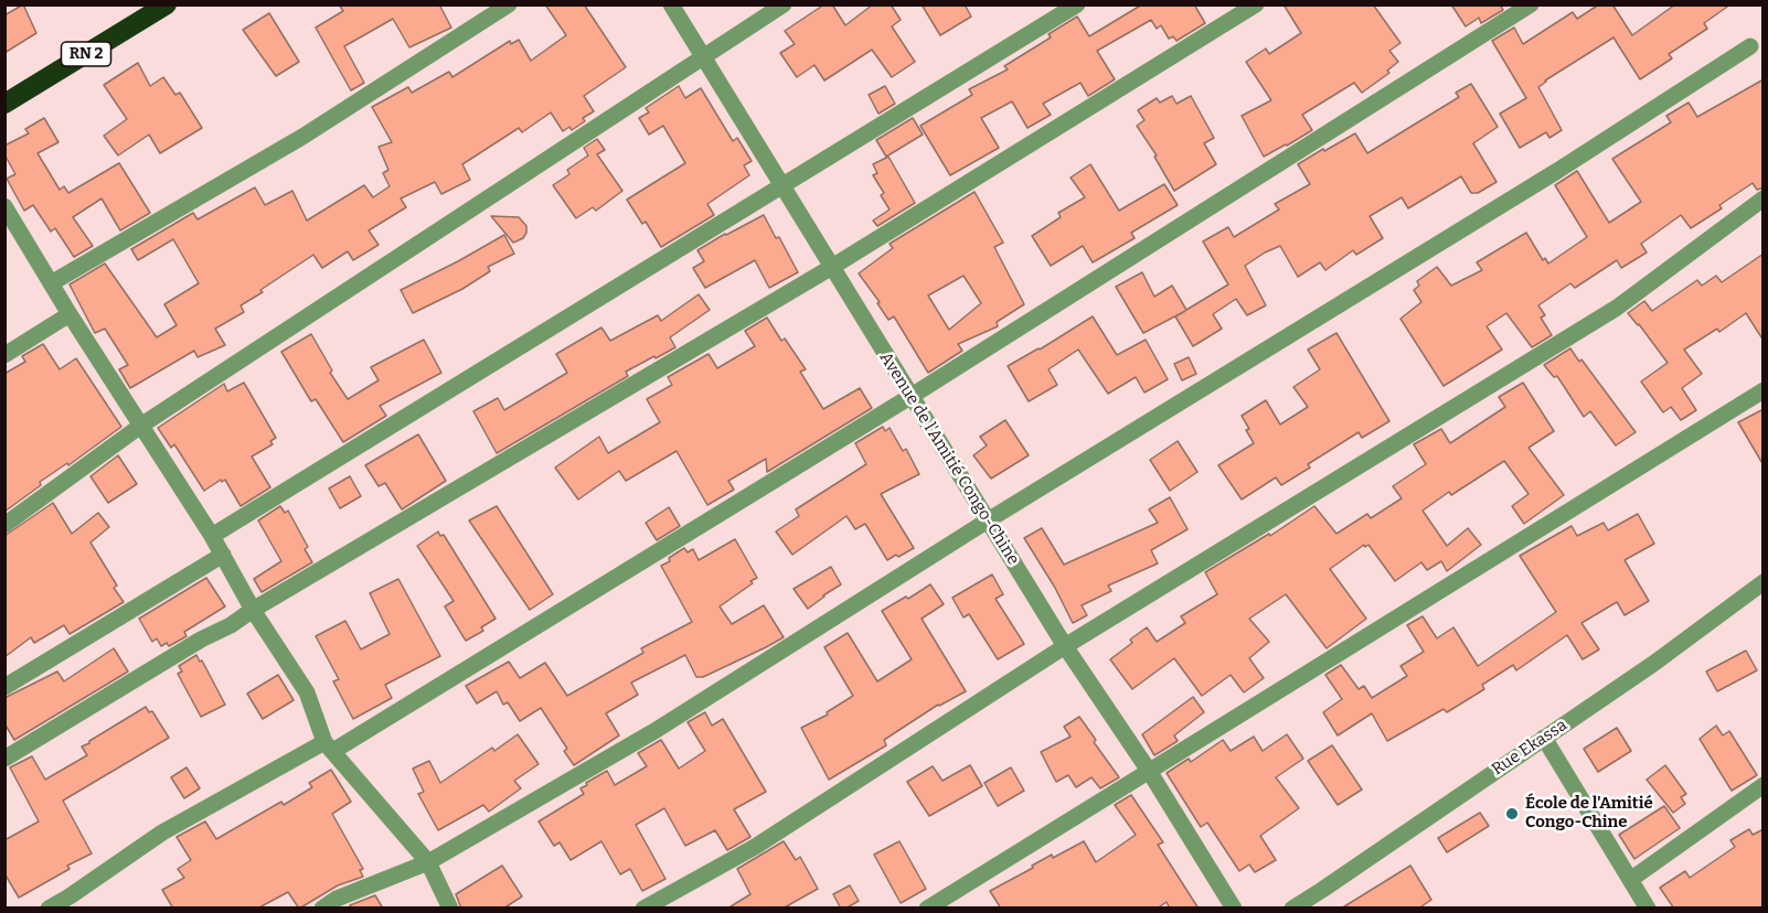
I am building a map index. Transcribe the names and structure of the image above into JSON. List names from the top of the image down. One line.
{"streets":{"highway":["RN 2"],"street":["Avenue de l'Amitié Congo-Chine","Rue Ekassa"]},"places":["École de l'Amitié Congo-Chine"]}
